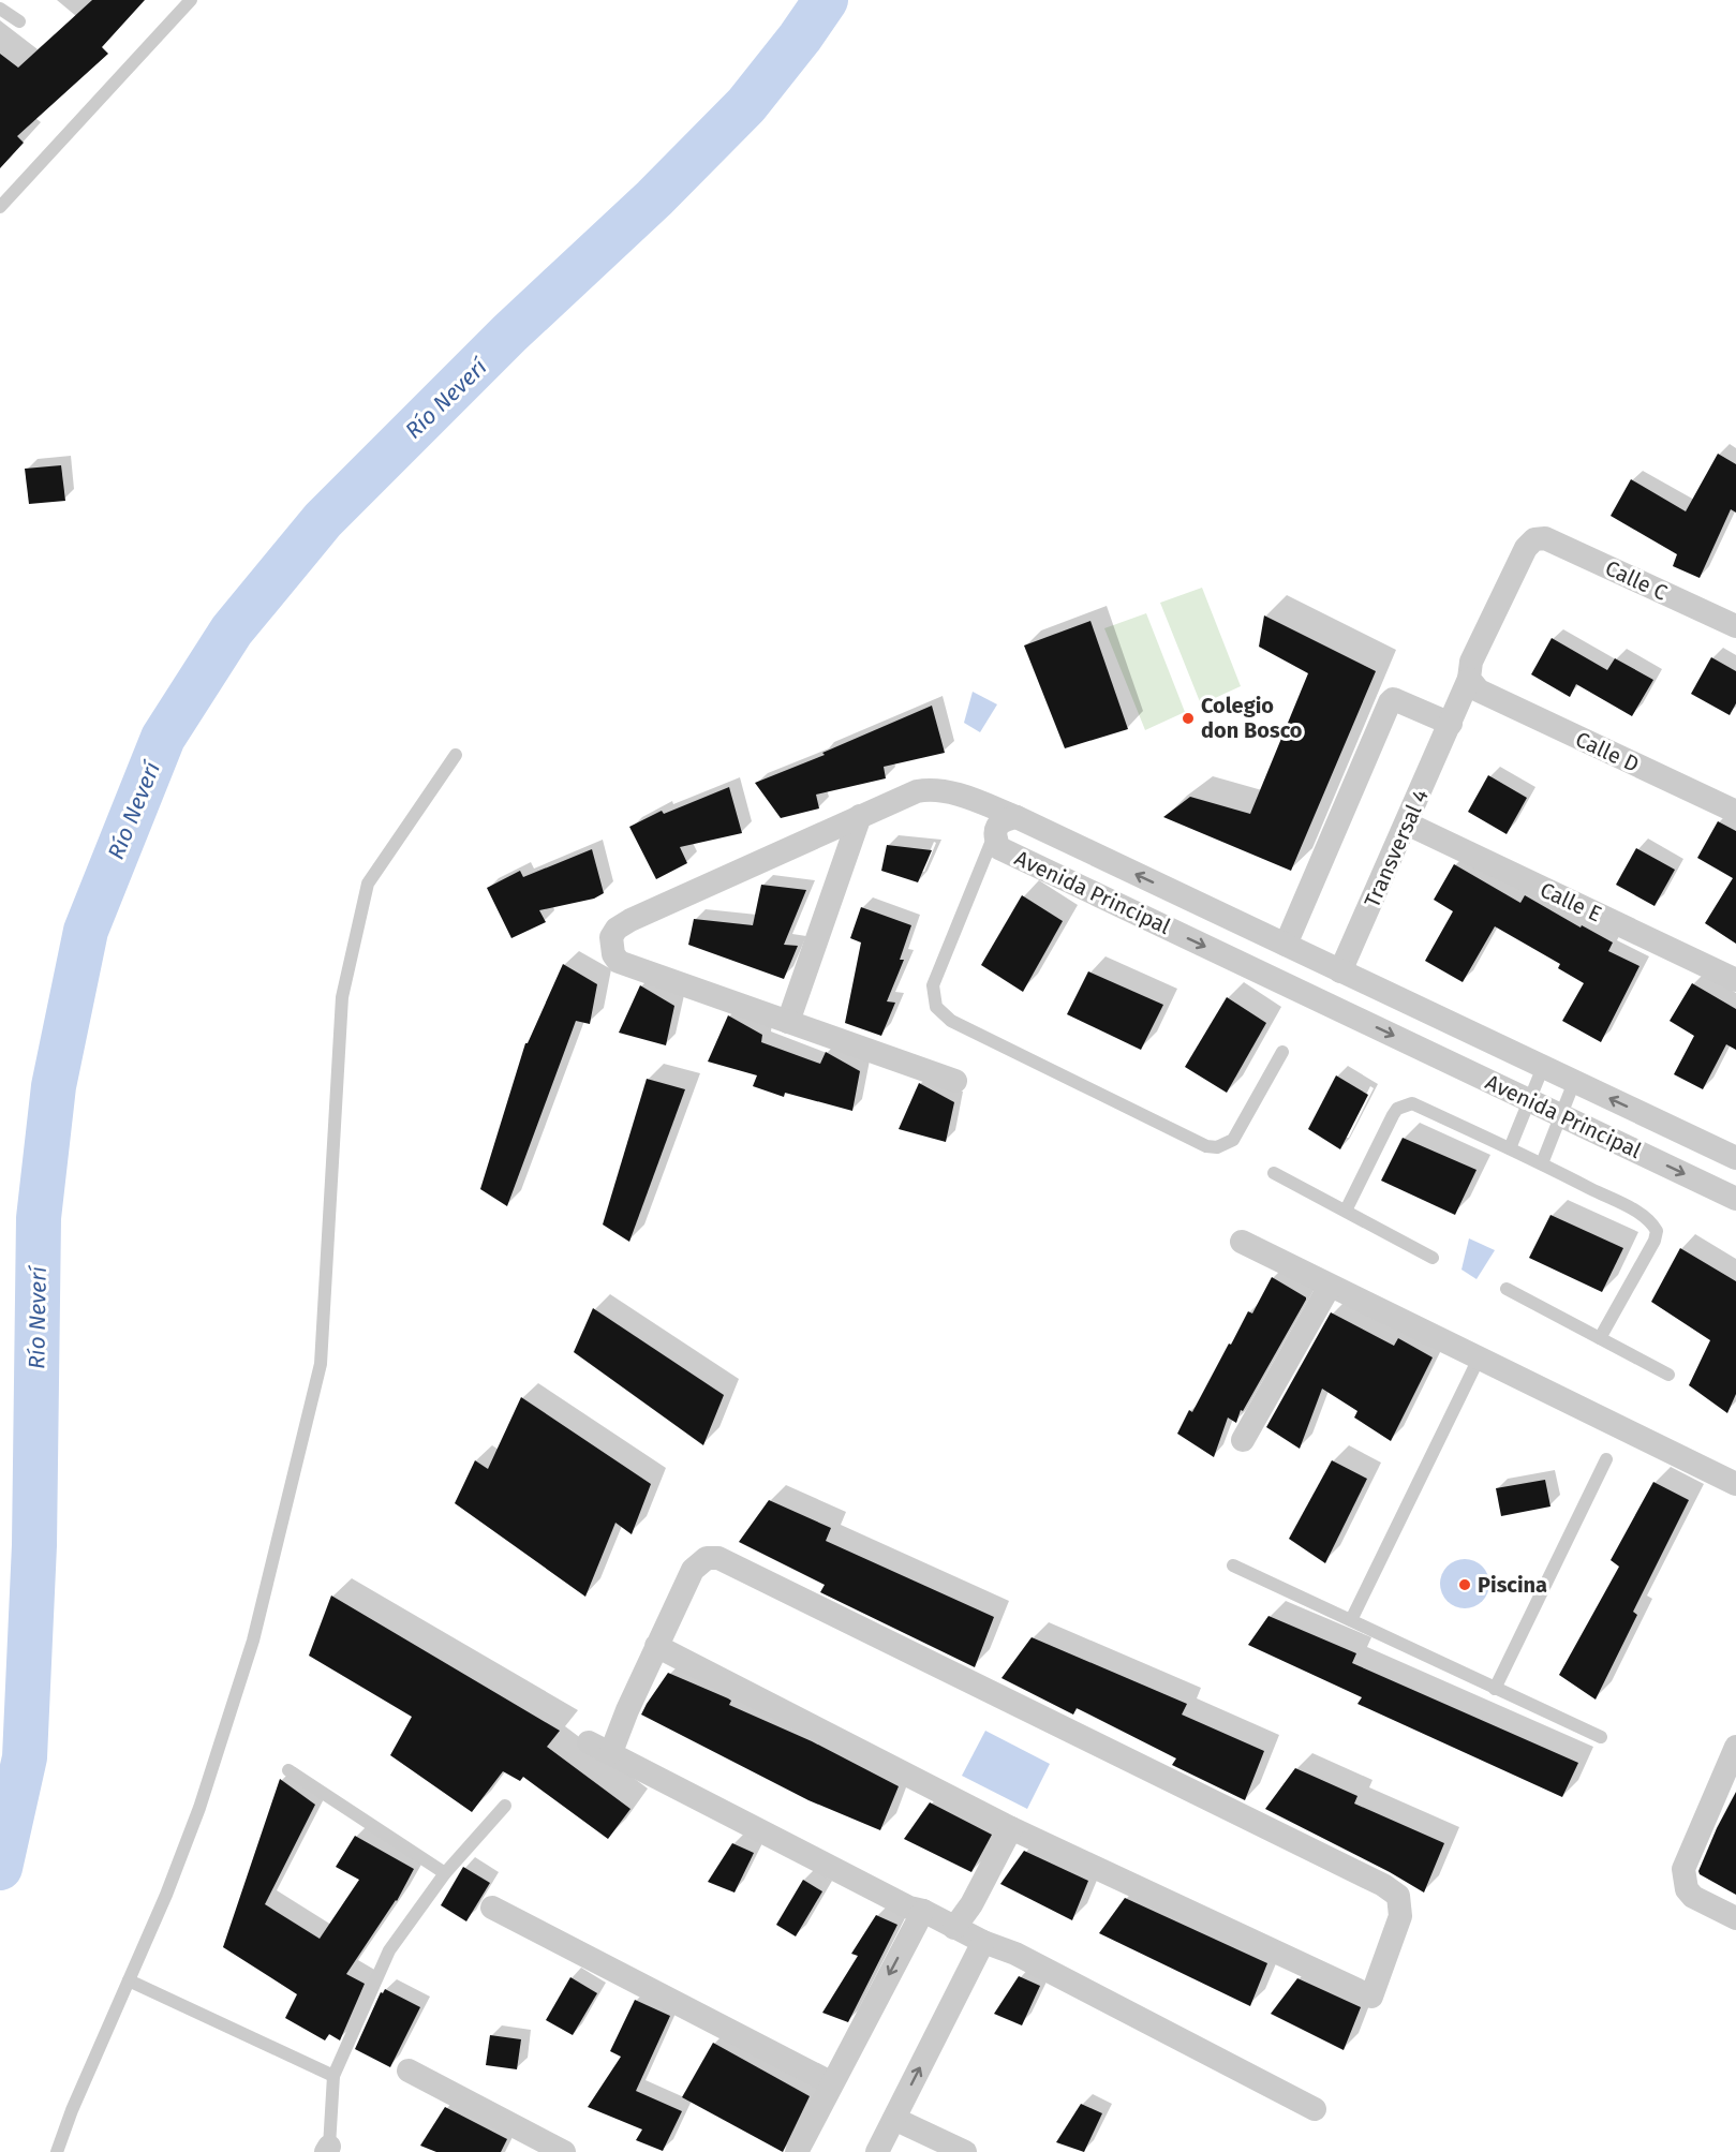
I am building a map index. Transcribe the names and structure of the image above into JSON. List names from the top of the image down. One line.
{"streets":{"street":["Calle C","Calle D","Transversal 4","Avenida Principal","Calle E"]},"crossings":[["Calle C","Transversal 4"],["Calle D","Transversal 4"],["Transversal 4","Avenida Principal"],["Transversal 4","Calle E"]],"water":["Río Neverí"],"places":["Colegio don Bosco","Piscina"]}
